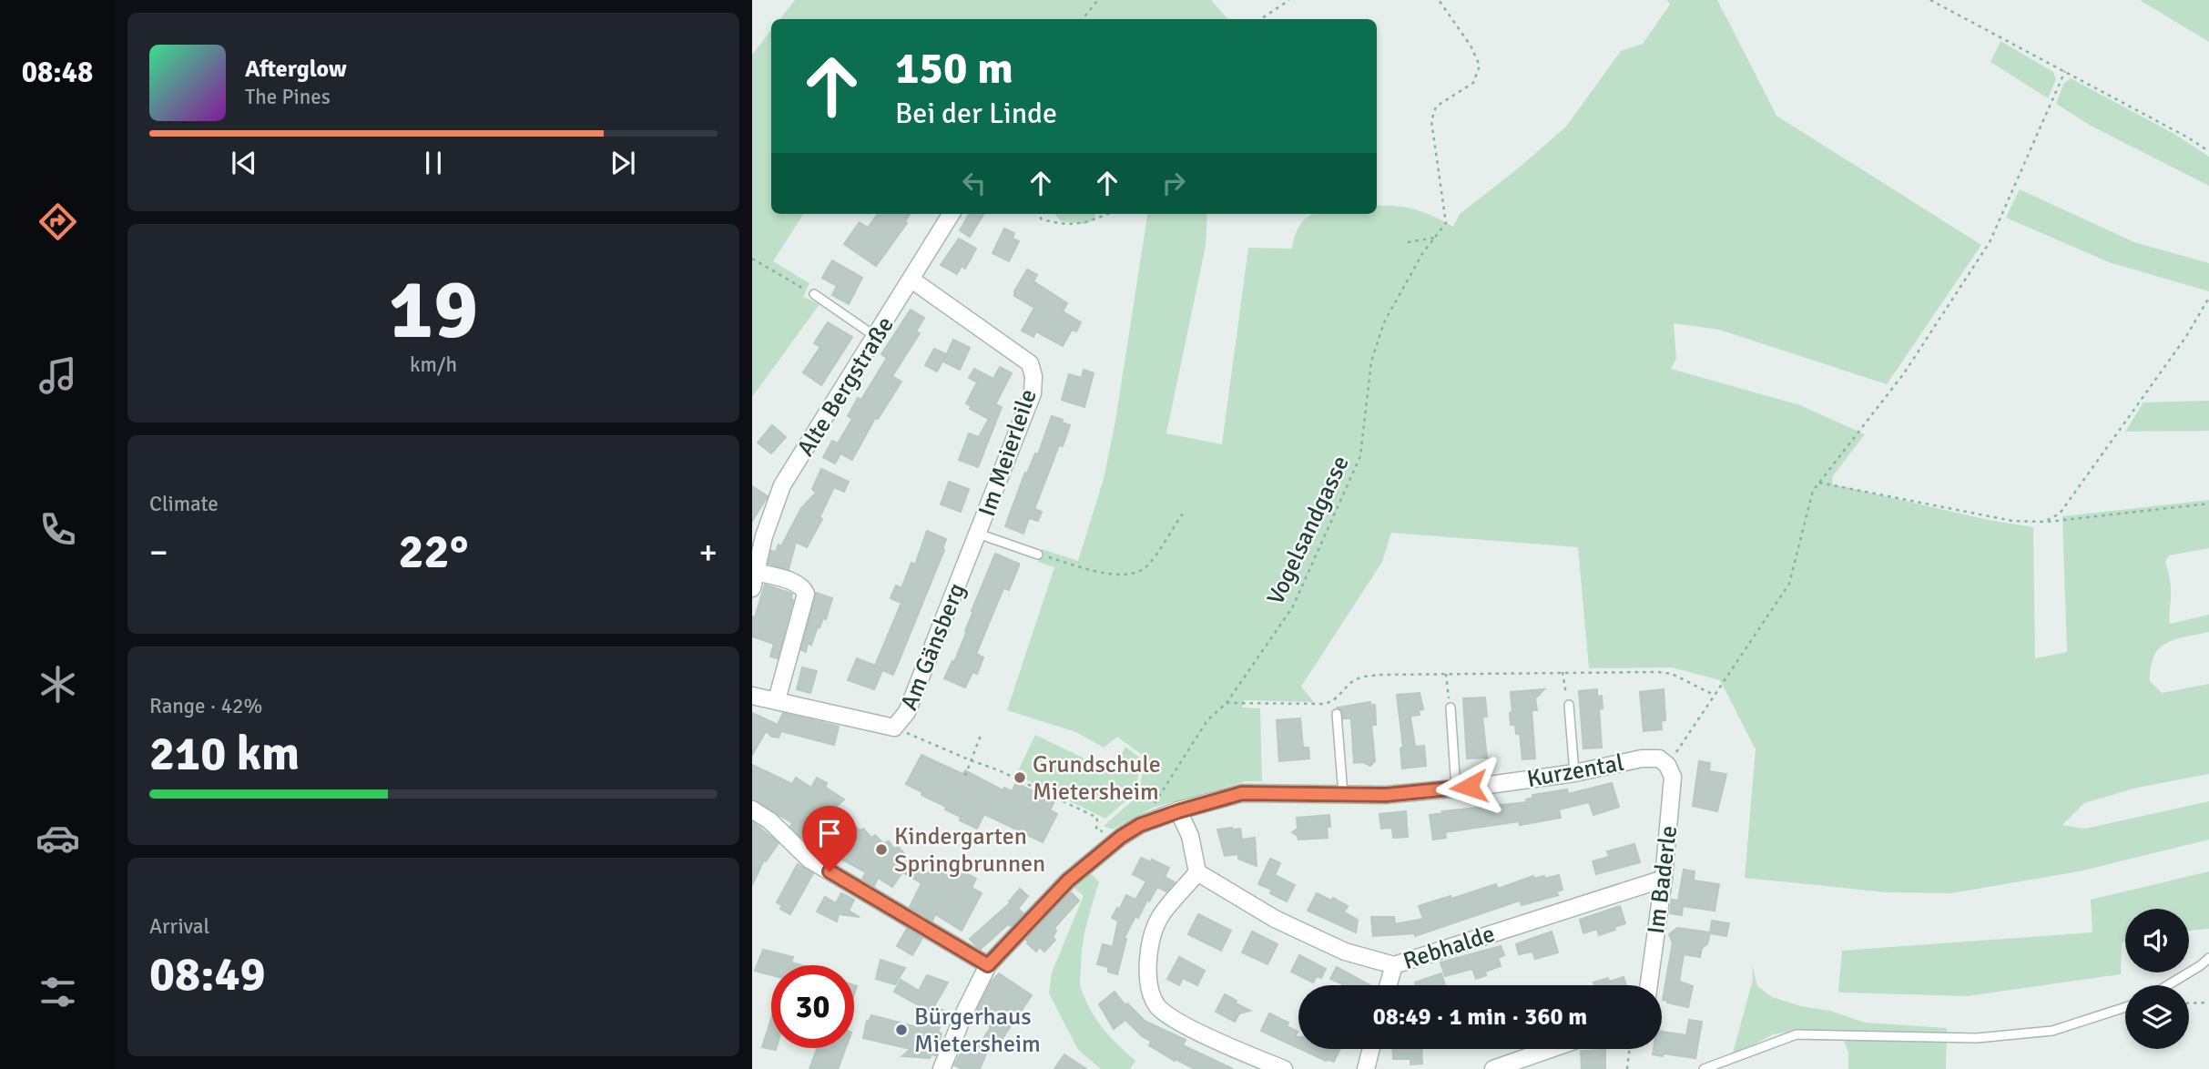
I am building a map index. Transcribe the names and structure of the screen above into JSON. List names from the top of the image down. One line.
{"streets":{"street":["Alte Bergstraße","Im Meierleile","Am Gänsberg","Kurzental","Im Baderle","Rebhalde"],"path":["Vogelsandgasse"]},"crossings":[["Alte Bergstraße","Im Meierleile"],["Im Meierleile","Am Gänsberg"],["Kurzental","Im Baderle"],["Im Baderle","Rebhalde"]],"places":["Grundschule Mietersheim","Kindergarten Springbrunnen","Bürgerhaus Mietersheim"],"page":{"tabs":"08:48","turn":["150 m","Bei der Linde"],"song":["Afterglow","The Pines"],"tile":[["19","km/h"],"Climate",["Range · 42%","210 km"],["Arrival","08:49"]],"heat":["−","22°","+"],"limit":"30","trip":"08:49 · 1 min · 360 m"}}
